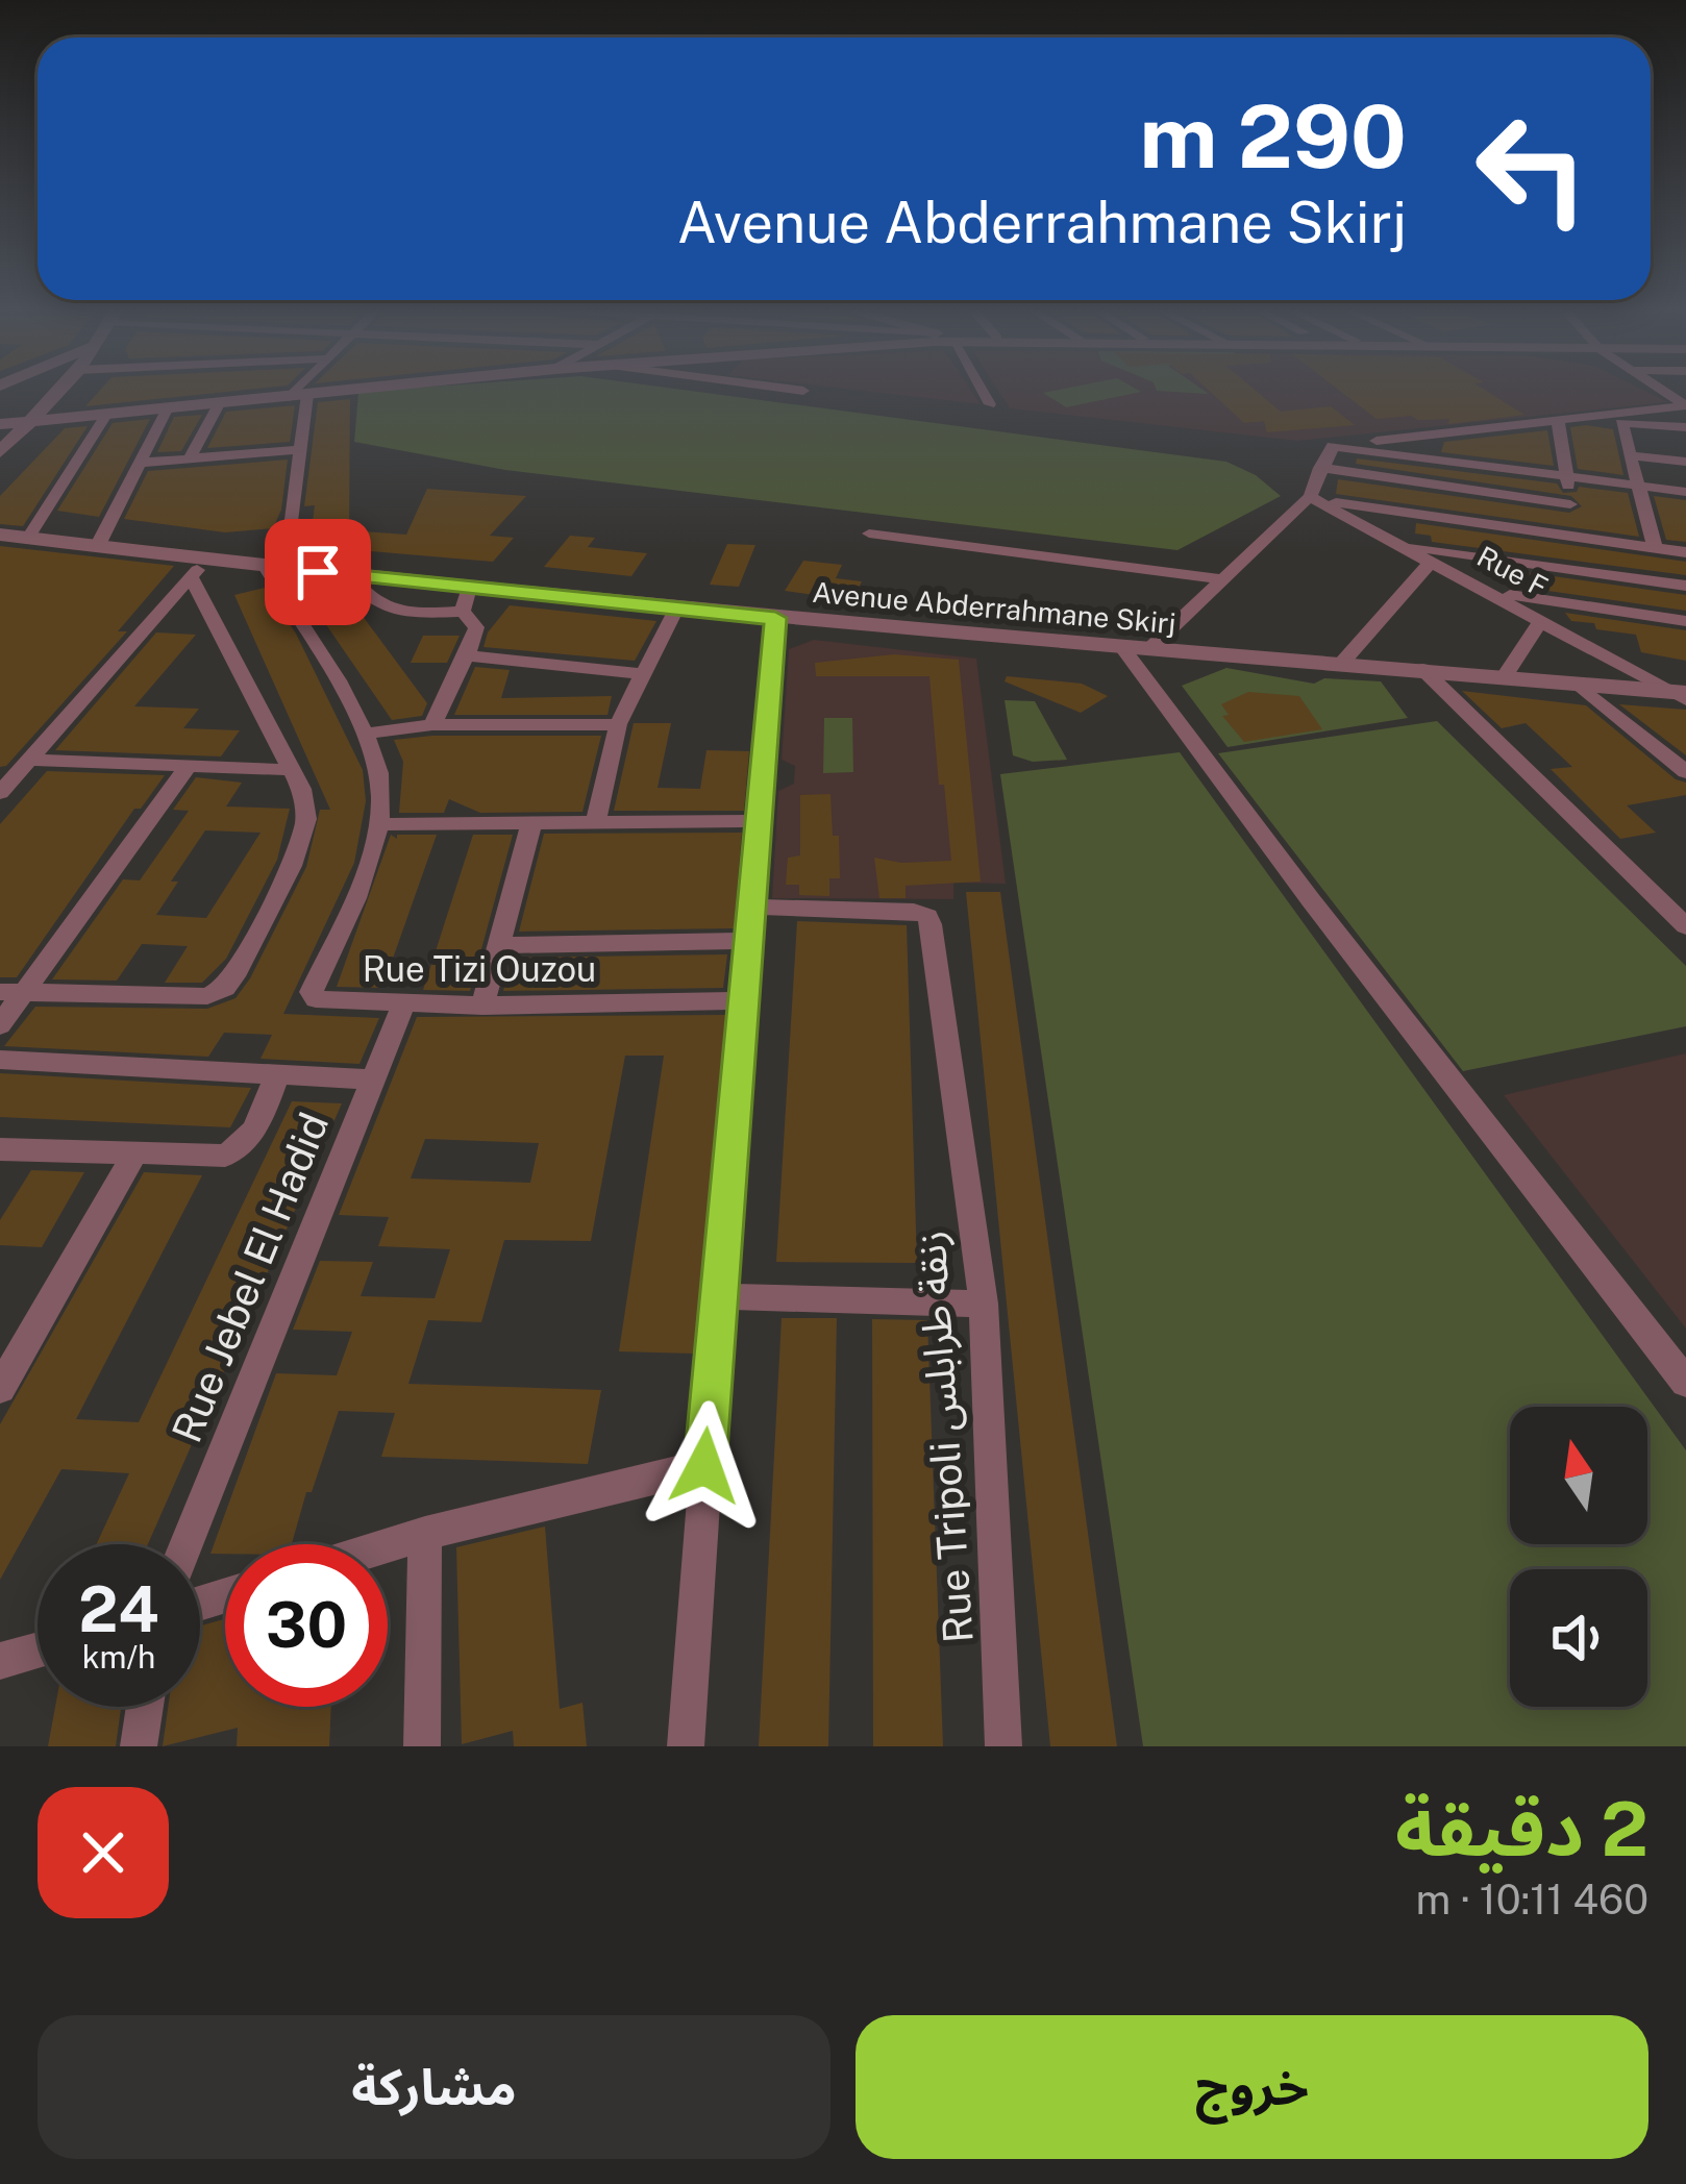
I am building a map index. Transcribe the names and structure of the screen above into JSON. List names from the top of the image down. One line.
{"streets":{"street":["Rue F","Avenue Abderrahmane Skirj","Rue Tizi Ouzou","Rue Jebel El Hadid","Rue Tripoli زنقة طرابلس"]},"crossings":[["Rue F","Avenue Abderrahmane Skirj"],["Avenue Abderrahmane Skirj","Rue Tizi Ouzou"],["Rue Tizi Ouzou","Rue Jebel El Hadid"]],"north":"top","page":{"turn":["290 m","Avenue Abderrahmane Skirj"],"speed":"24 km/h","limit":"30","heading":["2 دقيقة","460 m · 10:11"],"buttons":["خروج","مشاركة"]}}
